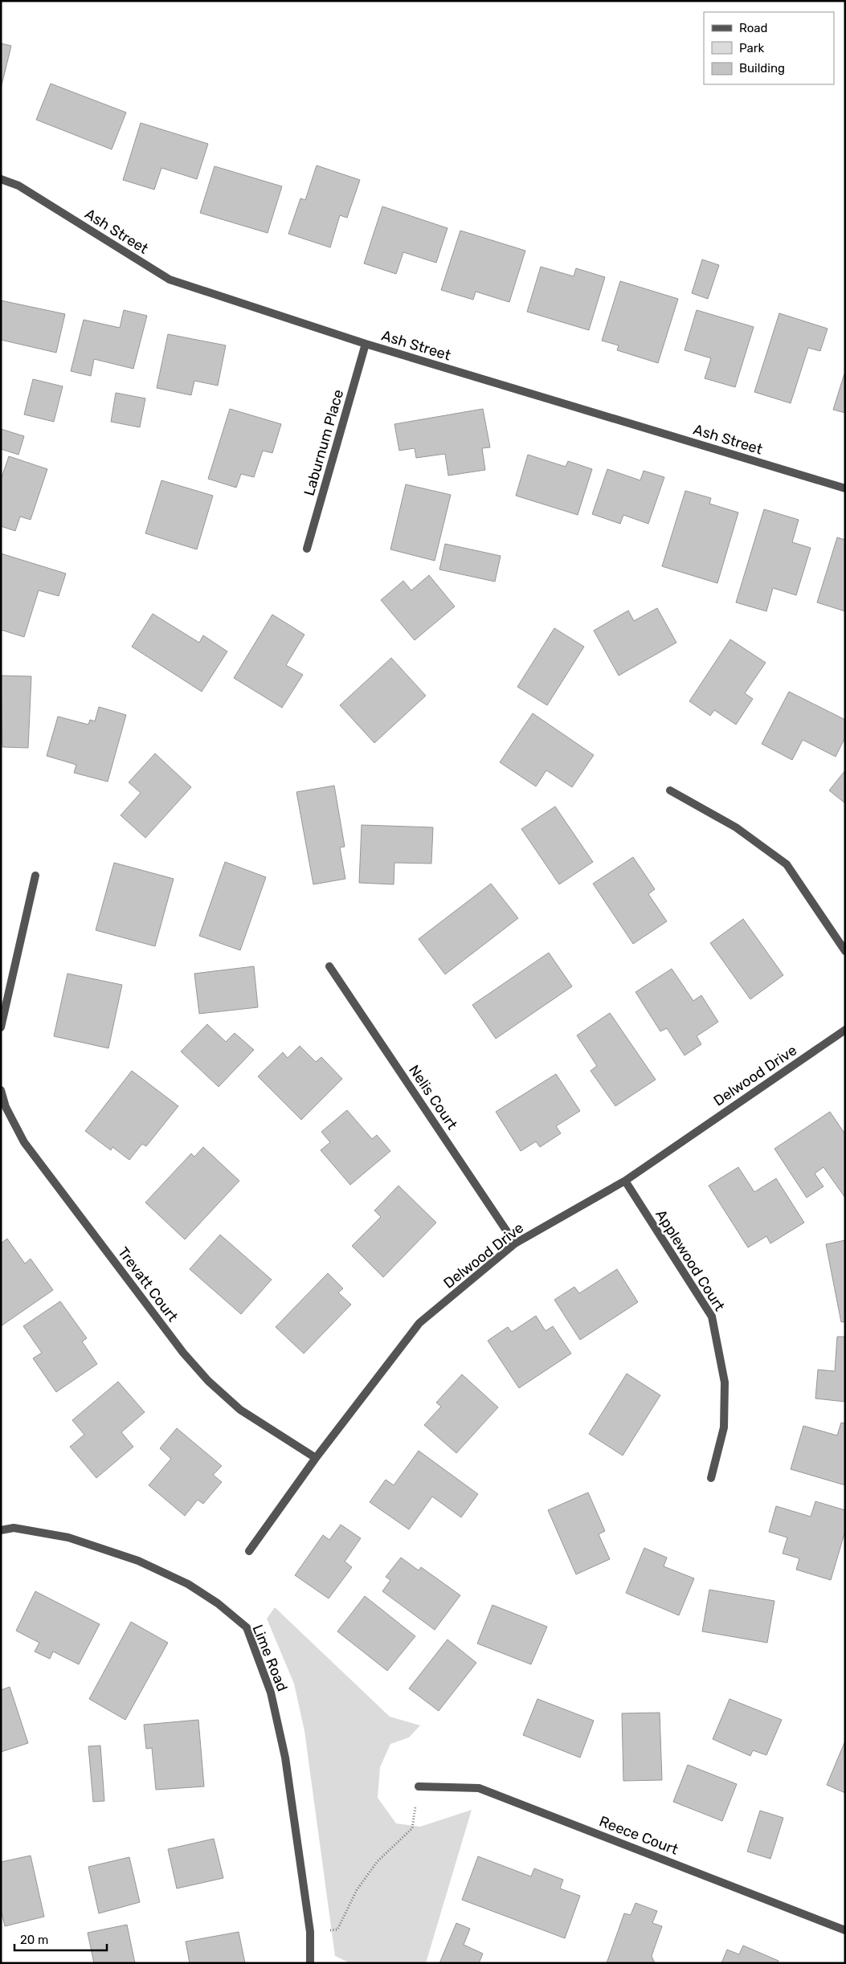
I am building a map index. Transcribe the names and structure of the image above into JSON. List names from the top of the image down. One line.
{"streets":{"street":["Ash Street","Laburnum Place","Delwood Drive","Nelis Court","Applewood Court","Trevatt Court","Lime Road","Reece Court"]},"crossings":[["Ash Street","Laburnum Place"],["Delwood Drive","Nelis Court"],["Delwood Drive","Applewood Court"],["Delwood Drive","Trevatt Court"]],"legend":["Road","Park","Building"],"scale_bar":"20 m"}
